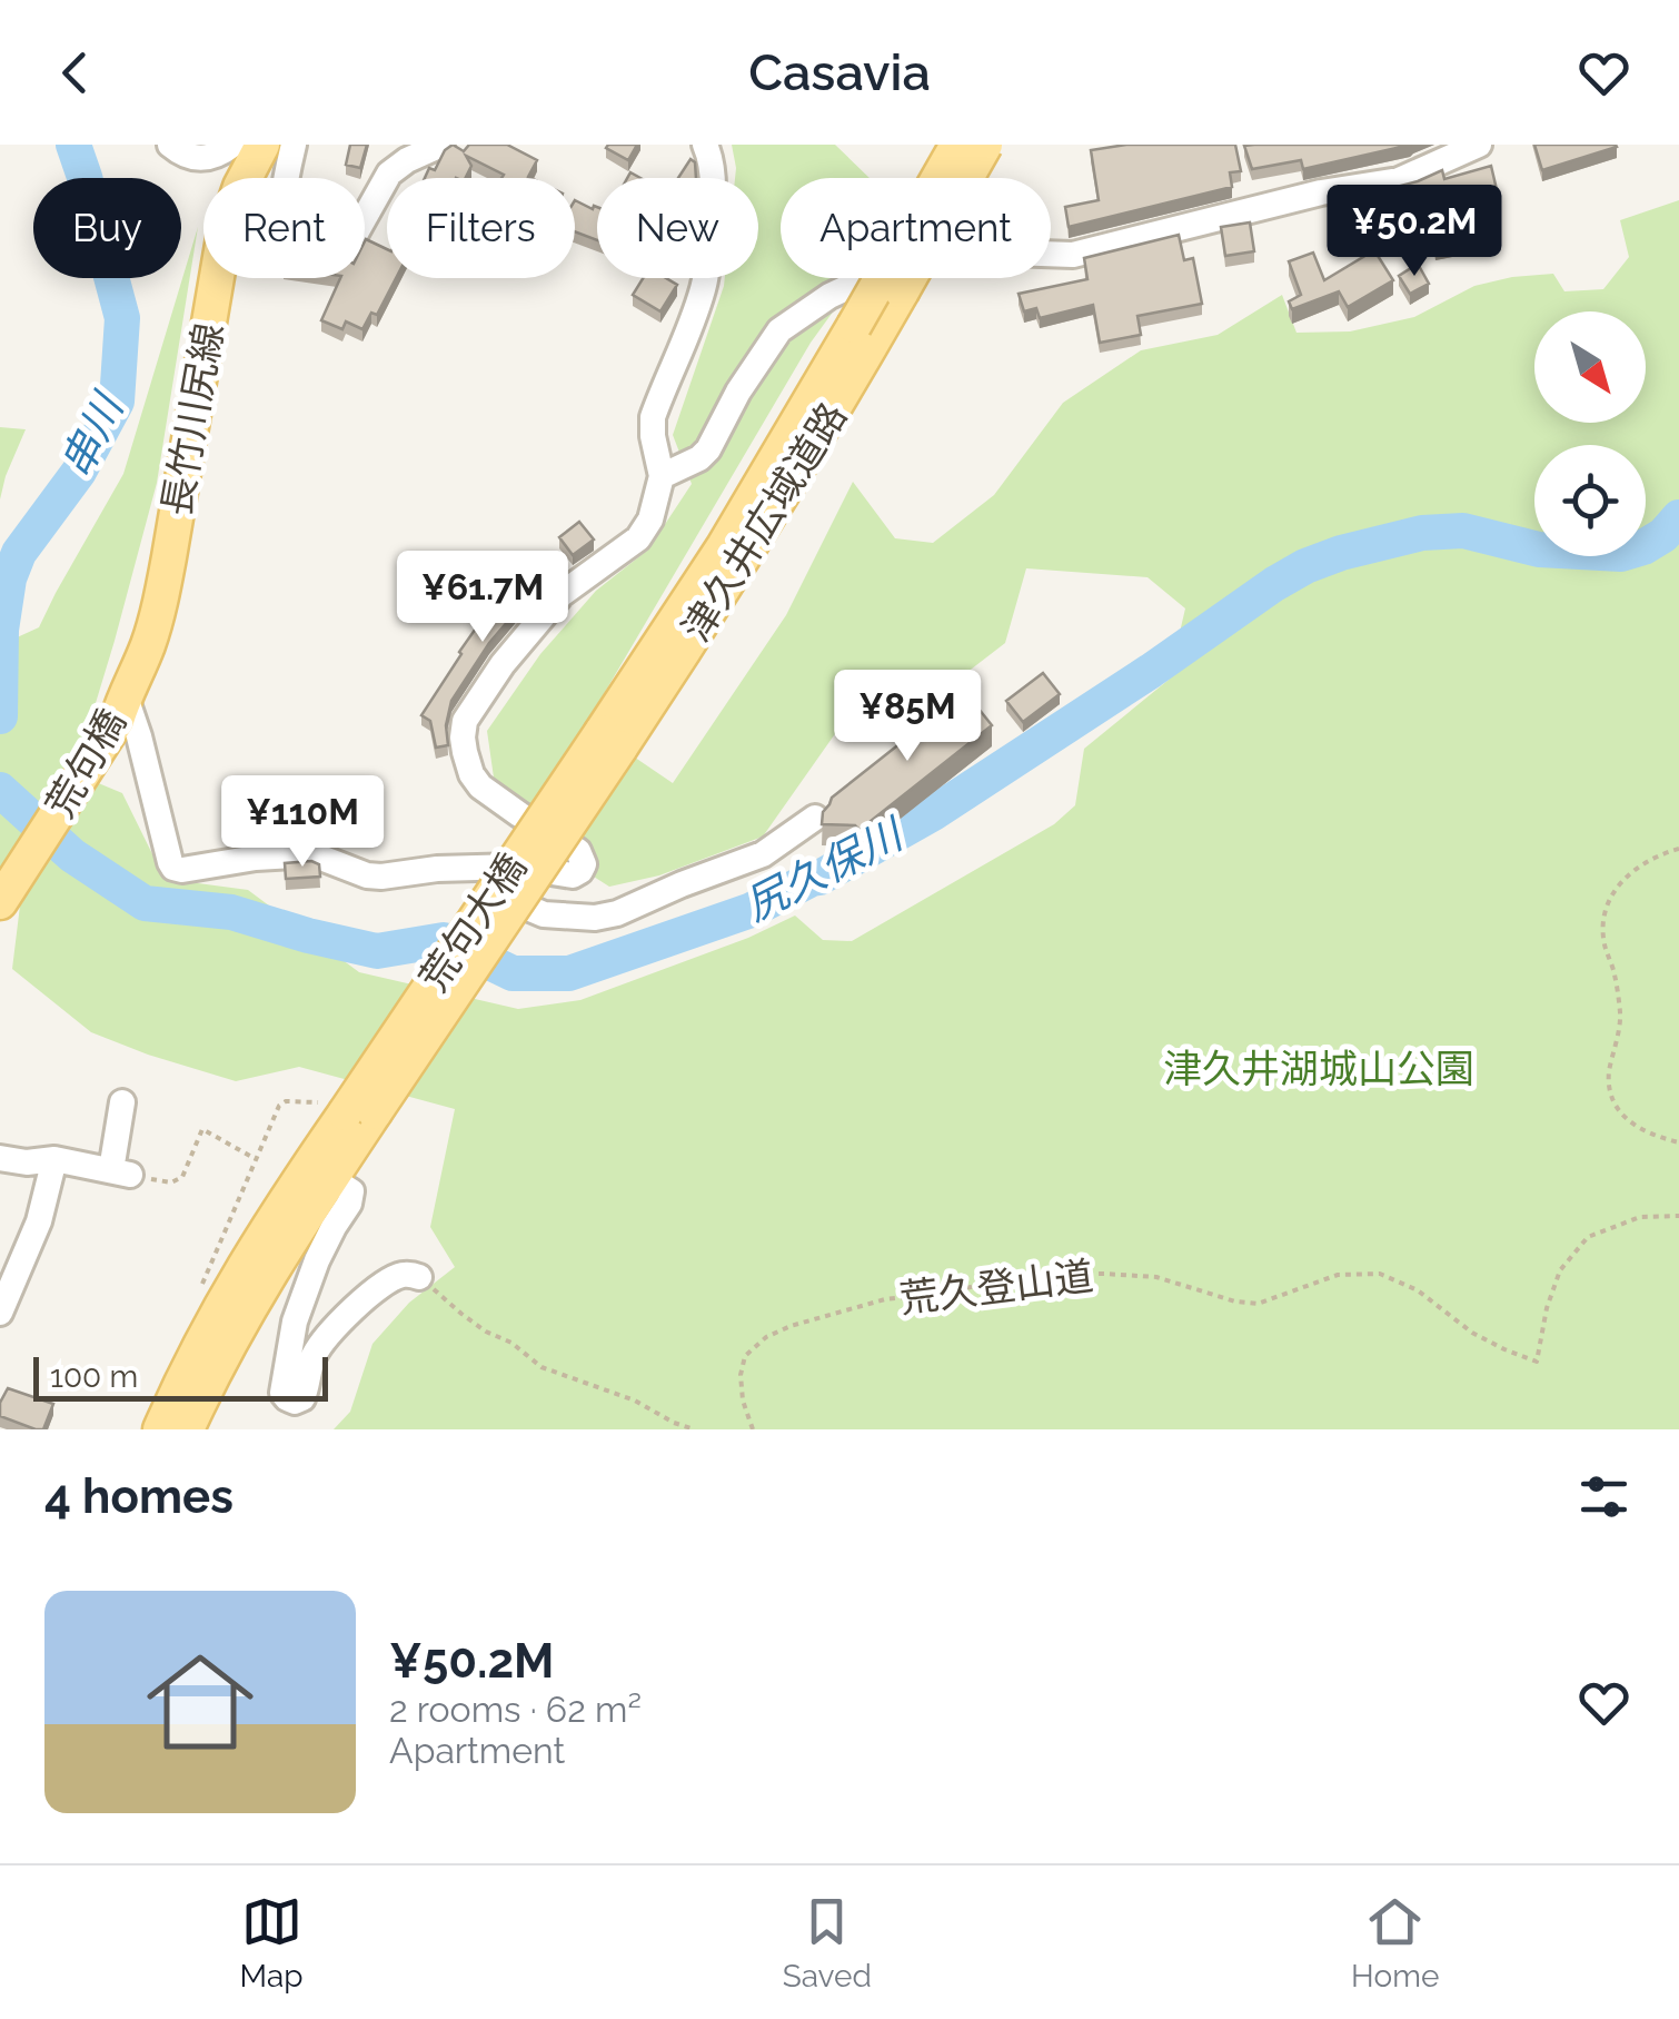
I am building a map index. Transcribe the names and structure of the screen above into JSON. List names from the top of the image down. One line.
{"streets":{"main road":["長竹川尻線","津久井広域道路","荒句橋","荒句大橋"],"path":["荒久登山道"]},"crossings":[["長竹川尻線","荒句橋"],["津久井広域道路","荒句大橋"]],"water":["串川","尻久保川"],"parks":["津久井湖城山公園"],"scale_bar":"100 m","north":"bottom right","page":{"header":"Casavia","chip":["Buy","Rent","Filters","New","Apartment"],"price":["¥50.2M","¥61.7M","¥85M","¥110M"],"scale":"100 m","heading":"4 homes","list":[{"name":"¥50.2M","note":"2 rooms · 62 m² · Apartment"}],"tabs":["Map","Saved","Home"]}}
